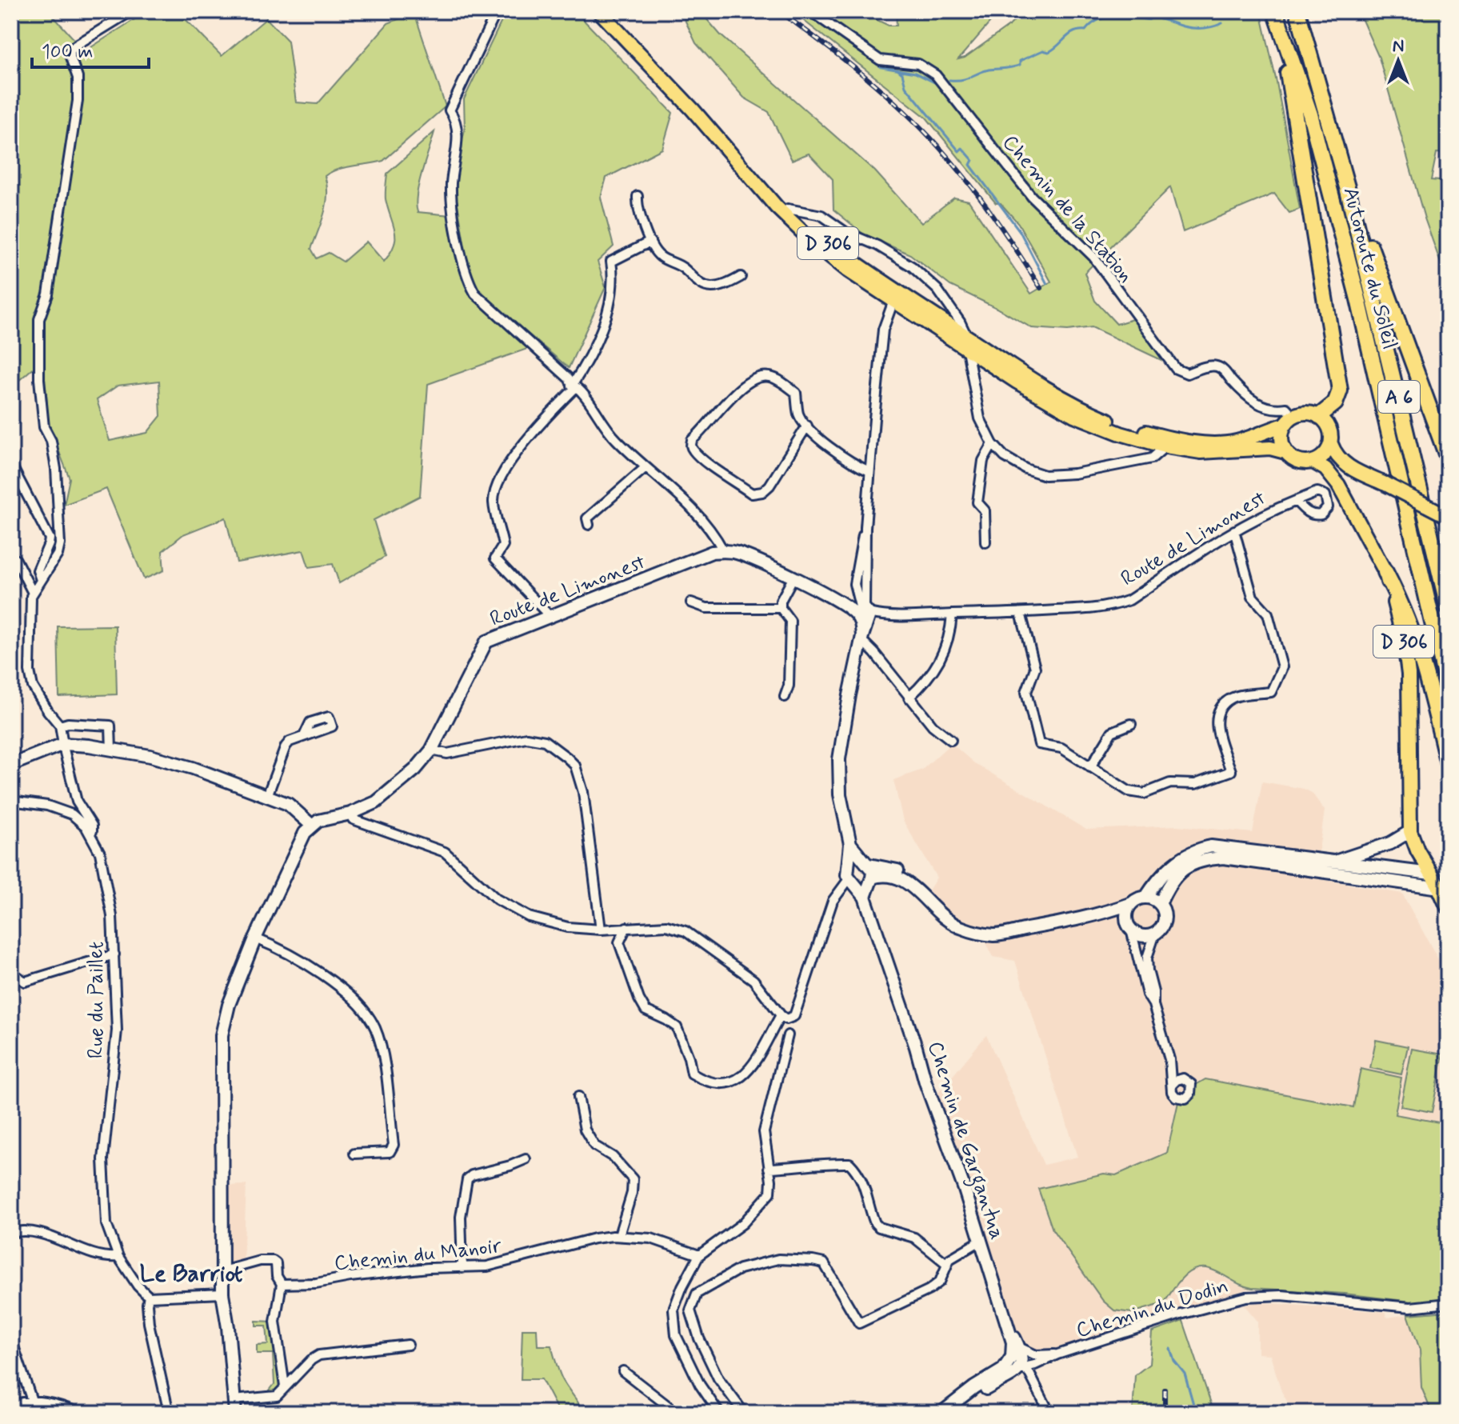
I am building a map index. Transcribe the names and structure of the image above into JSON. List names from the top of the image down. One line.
{"streets":{"highway":["Autoroute du Soleil","A 6"],"main road":["D 306"],"street":["Chemin de la Station","Route de Limonest","Rue du Paillet","Chemin de Gargantua","Chemin du Manoir","Chemin du Dodin"]},"crossings":[["Chemin de la Station","D 306"],["Chemin de Gargantua","Chemin du Dodin"]],"districts":["Le Barriot"],"scale_bar":"100 m","north":"top"}
